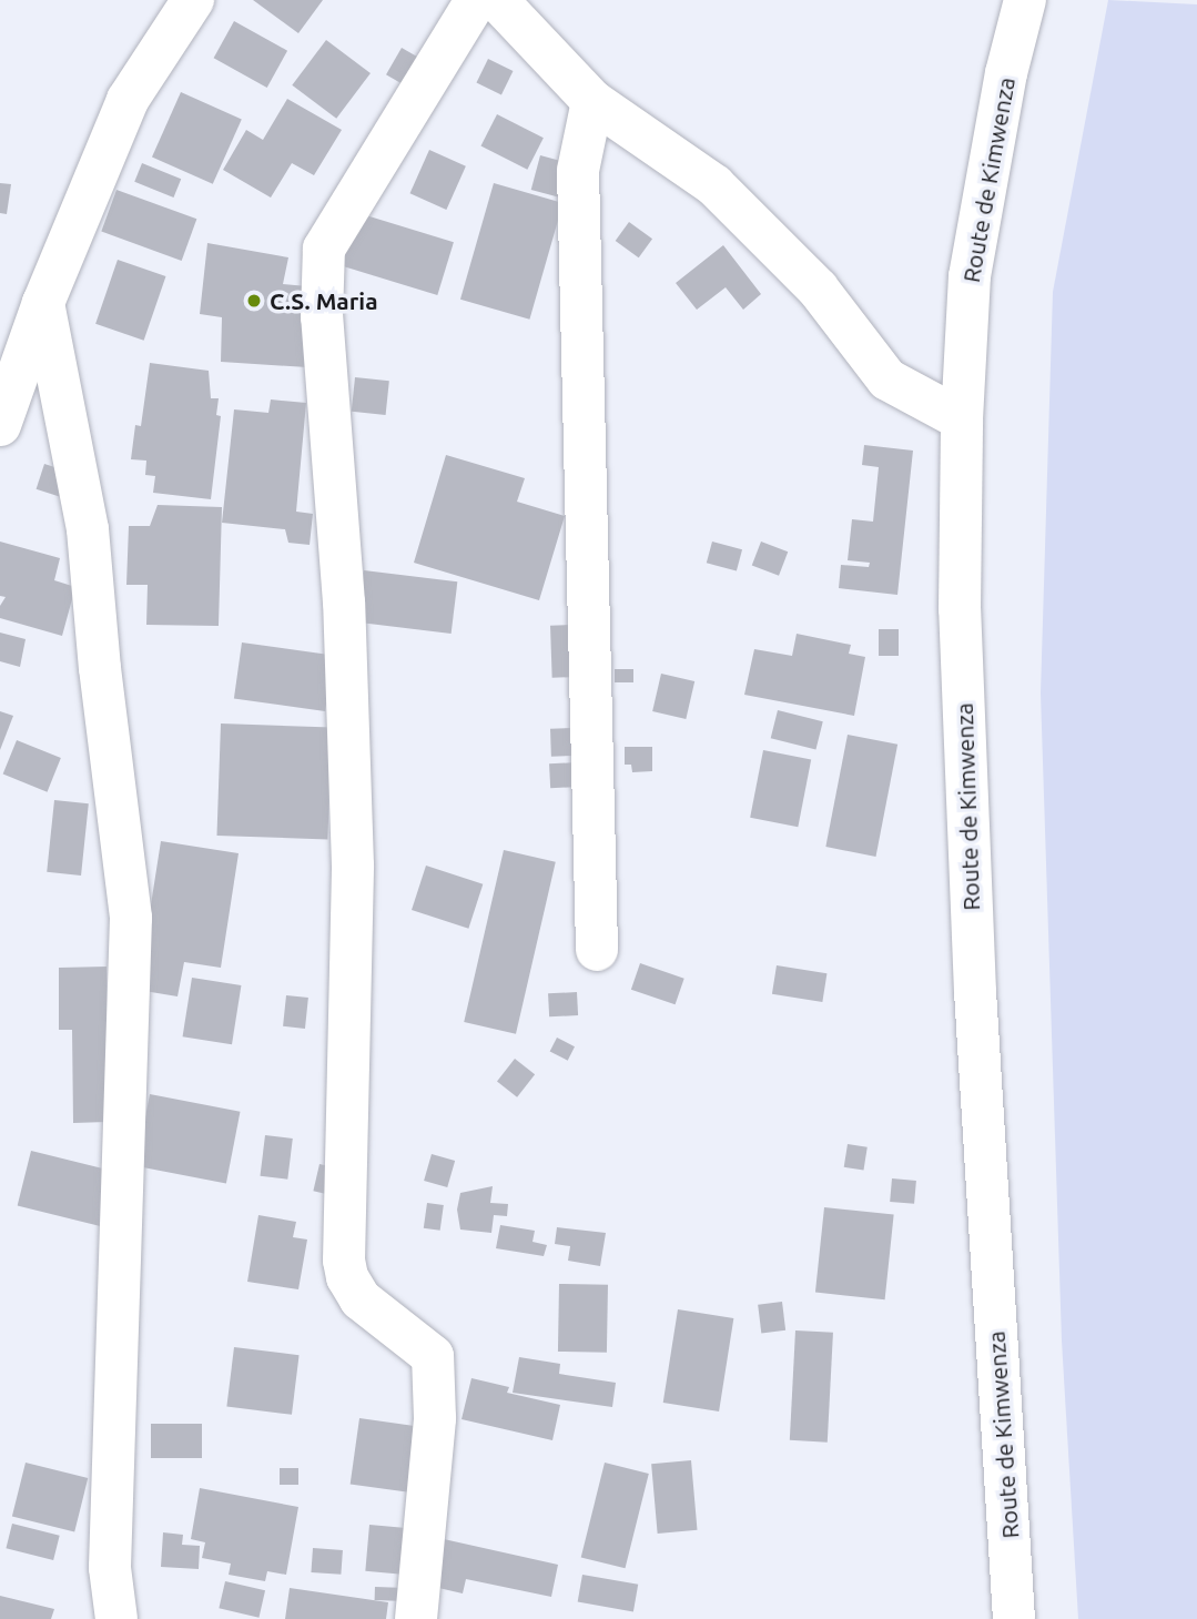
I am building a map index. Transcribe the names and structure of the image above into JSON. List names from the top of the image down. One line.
{"streets":{"street":["Route de Kimwenza"]},"places":["C.S. Maria"]}
